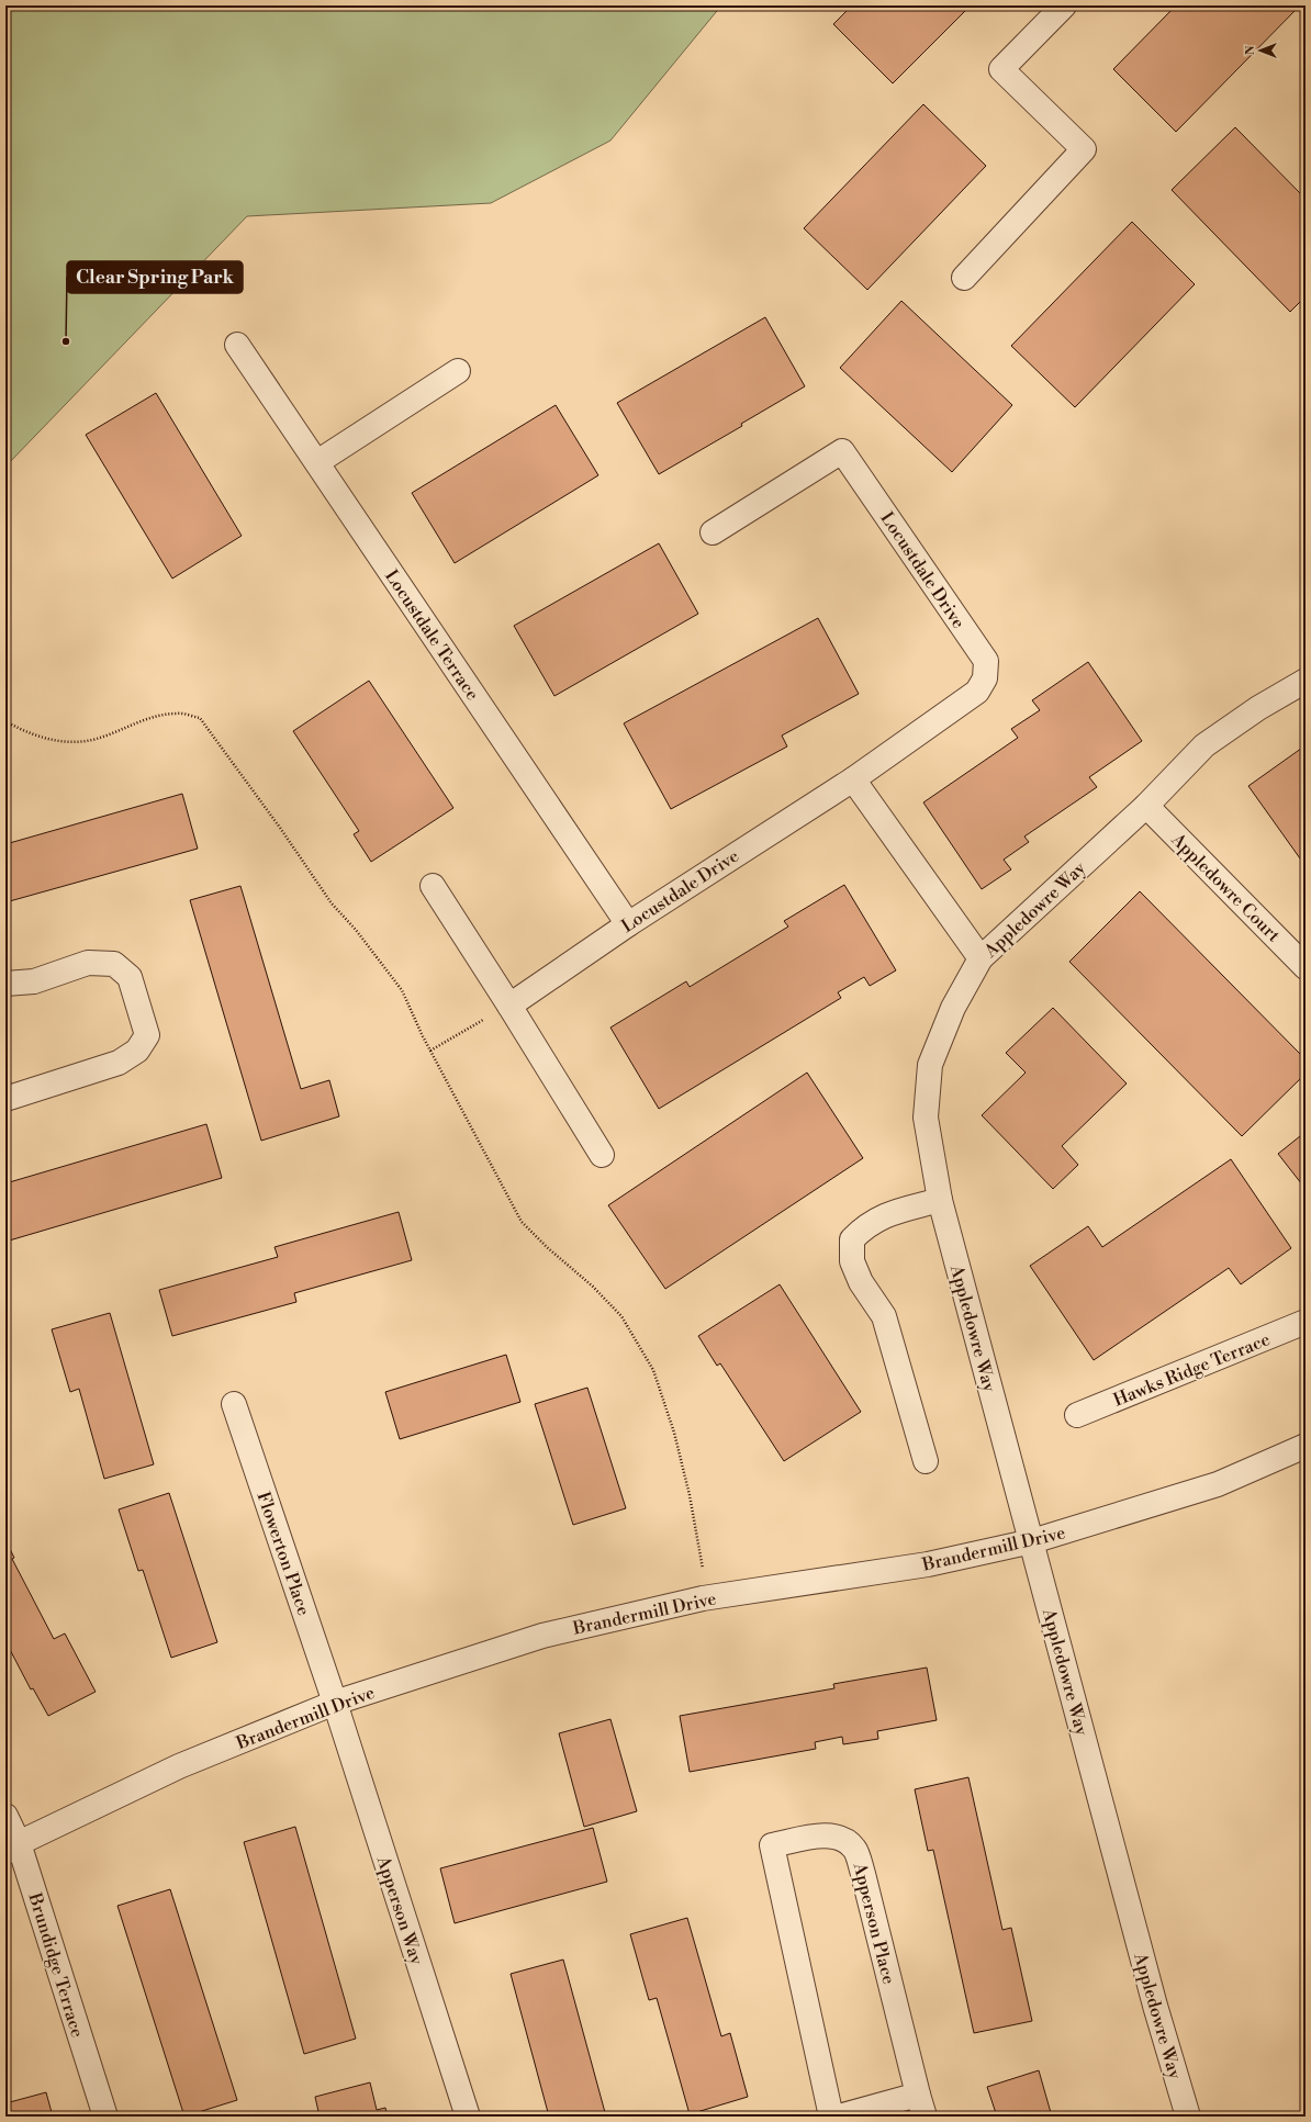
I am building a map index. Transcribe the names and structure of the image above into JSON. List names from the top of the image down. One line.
{"streets":{"street":["Locustdale Drive","Locustdale Terrace","Appledowre Court","Appledowre Way","Hawks Ridge Terrace","Brandermill Drive","Flowerton Place","Apperson Way","Apperson Place","Brundidge Terrace"]},"crossings":[["Locustdale Drive","Locustdale Terrace"],["Appledowre Court","Appledowre Way"],["Appledowre Way","Brandermill Drive"],["Brandermill Drive","Flowerton Place"],["Brandermill Drive","Apperson Way"],["Brandermill Drive","Brundidge Terrace"],["Flowerton Place","Apperson Way"]],"places":["Clear Spring Park"],"north":"left"}
